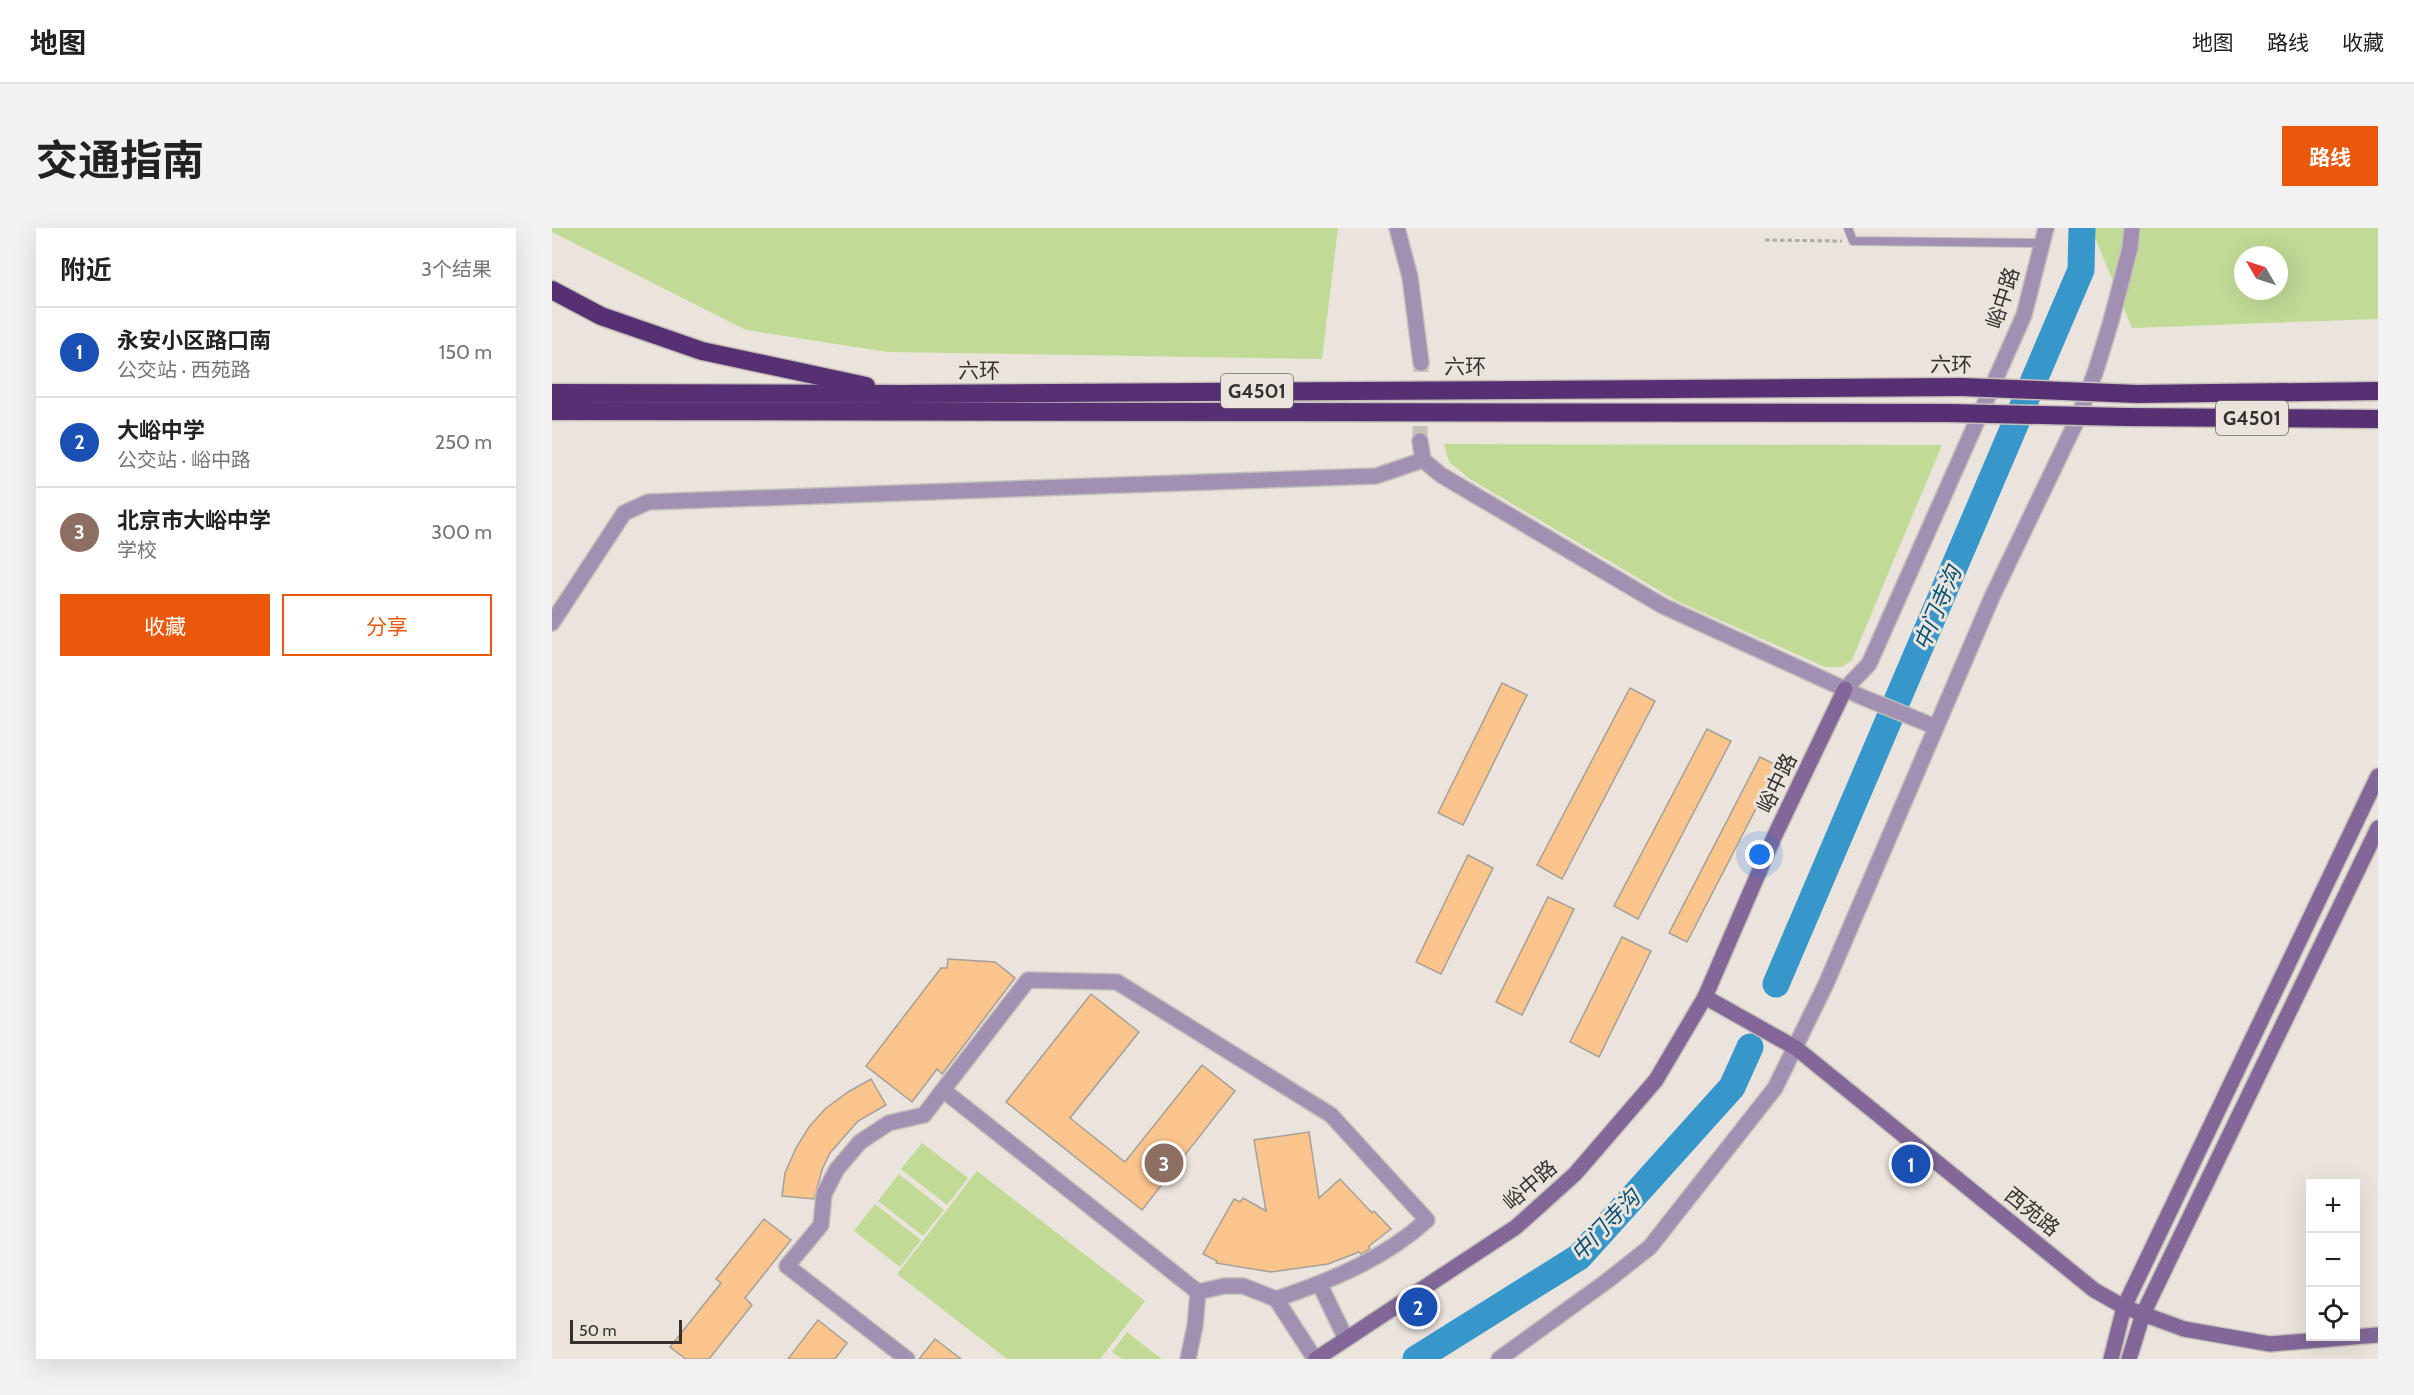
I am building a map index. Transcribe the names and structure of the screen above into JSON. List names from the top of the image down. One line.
{"streets":{"highway":["六环","G4501"],"main road":["峪中路","西苑路"]},"crossings":[["峪中路","西苑路"]],"water":["中门寺沟"],"scale_bar":"50 m","north":"top left","page":{"header":"地图","nav":["地图","路线","收藏"],"title":"交通指南","buttons":["路线",["收藏","分享"]],"heading":["附近","3个结果"],"list":[{"mark":"1","name":"永安小区路口南","note":"公交站 · 西苑路","value":"150 m"},{"mark":"2","name":"大峪中学","note":"公交站 · 峪中路","value":"250 m"},{"mark":"3","name":"北京市大峪中学","note":"学校","value":"300 m"}],"pins":["3","1","2"],"map_buttons":["+","−"],"scale":"50 m"}}
